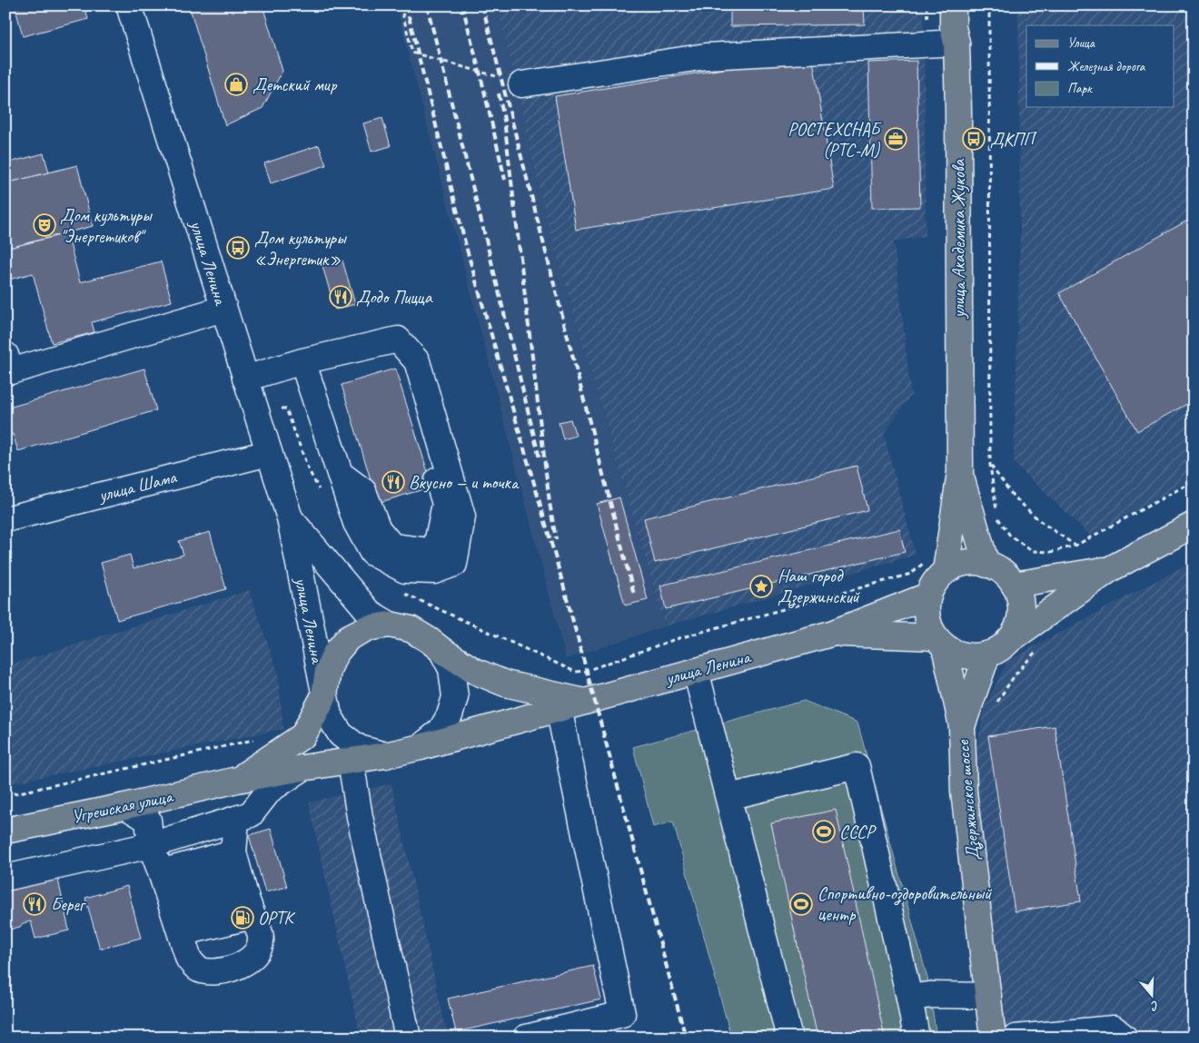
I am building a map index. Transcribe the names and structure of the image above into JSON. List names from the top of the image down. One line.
{"streets":{"main road":["улица Академика Жукова","улица Ленина","Дзержинское шоссе","Угрешская улица"],"street":["улица Шама"]},"crossings":[["улица Академика Жукова","улица Ленина"],["улица Академика Жукова","Дзержинское шоссе"],["улица Ленина","улица Шама"],["улица Ленина","Дзержинское шоссе"],["улица Ленина","Угрешская улица"]],"places":{"shop":["Детский мир"],"office":["РОСТЕХСНАБ (РТС-М)"],"bus stop":["ДКПП","Дом культуры «Энергетик»"],"theatre":["Дом культуры \"Энергетиков\""],"restaurant":["Додо Пицца","Вкусно — и точка","Берег"],"place":["Наш город Дзержинский"],"sports":["СССР","Спортивно-оздоровительный центр"],"fuel station":["ОРТК"]},"legend":["Улица","Железная дорога","Парк"],"north":"bottom"}
